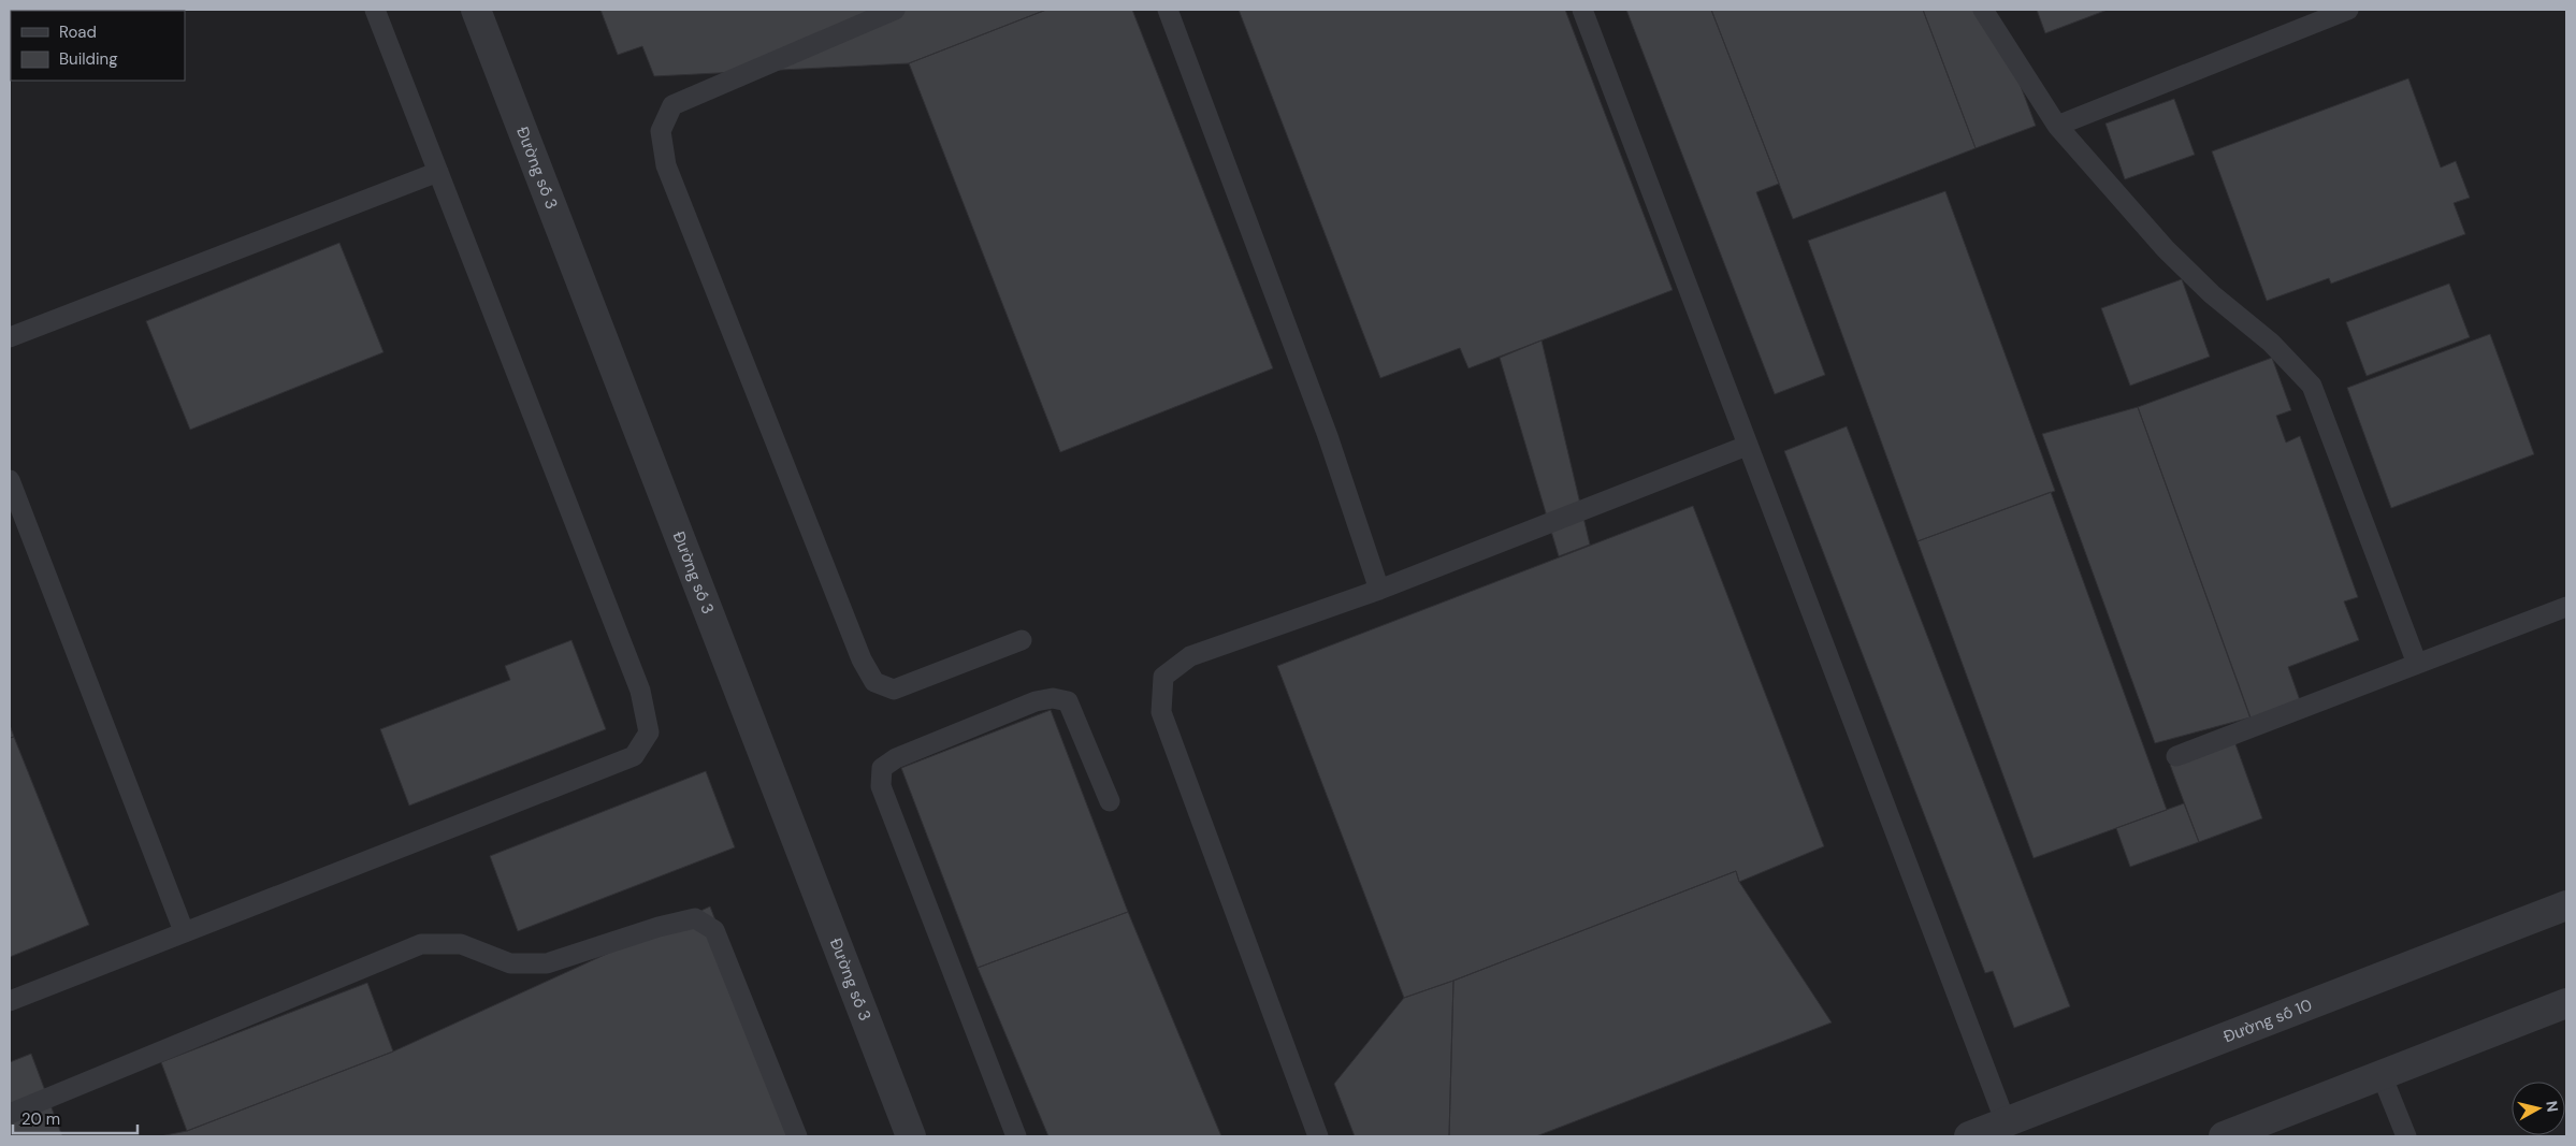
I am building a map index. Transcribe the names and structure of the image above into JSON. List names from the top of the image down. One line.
{"streets":{"street":["Đường số 3","Đường số 10"]},"legend":["Road","Building"],"scale_bar":"20 m","north":"right"}
